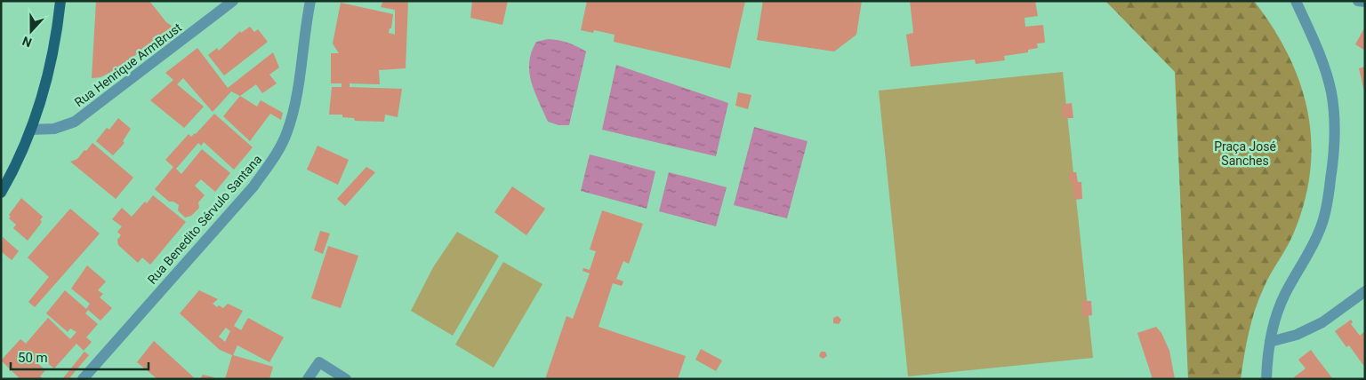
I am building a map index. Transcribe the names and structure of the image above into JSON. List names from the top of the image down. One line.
{"streets":{"street":["Rua Henrique ArmBrust","Rua Benedito Sérvulo Santana"]},"parks":["Praça José Sanches"],"scale_bar":"50 m","north":"bottom"}
